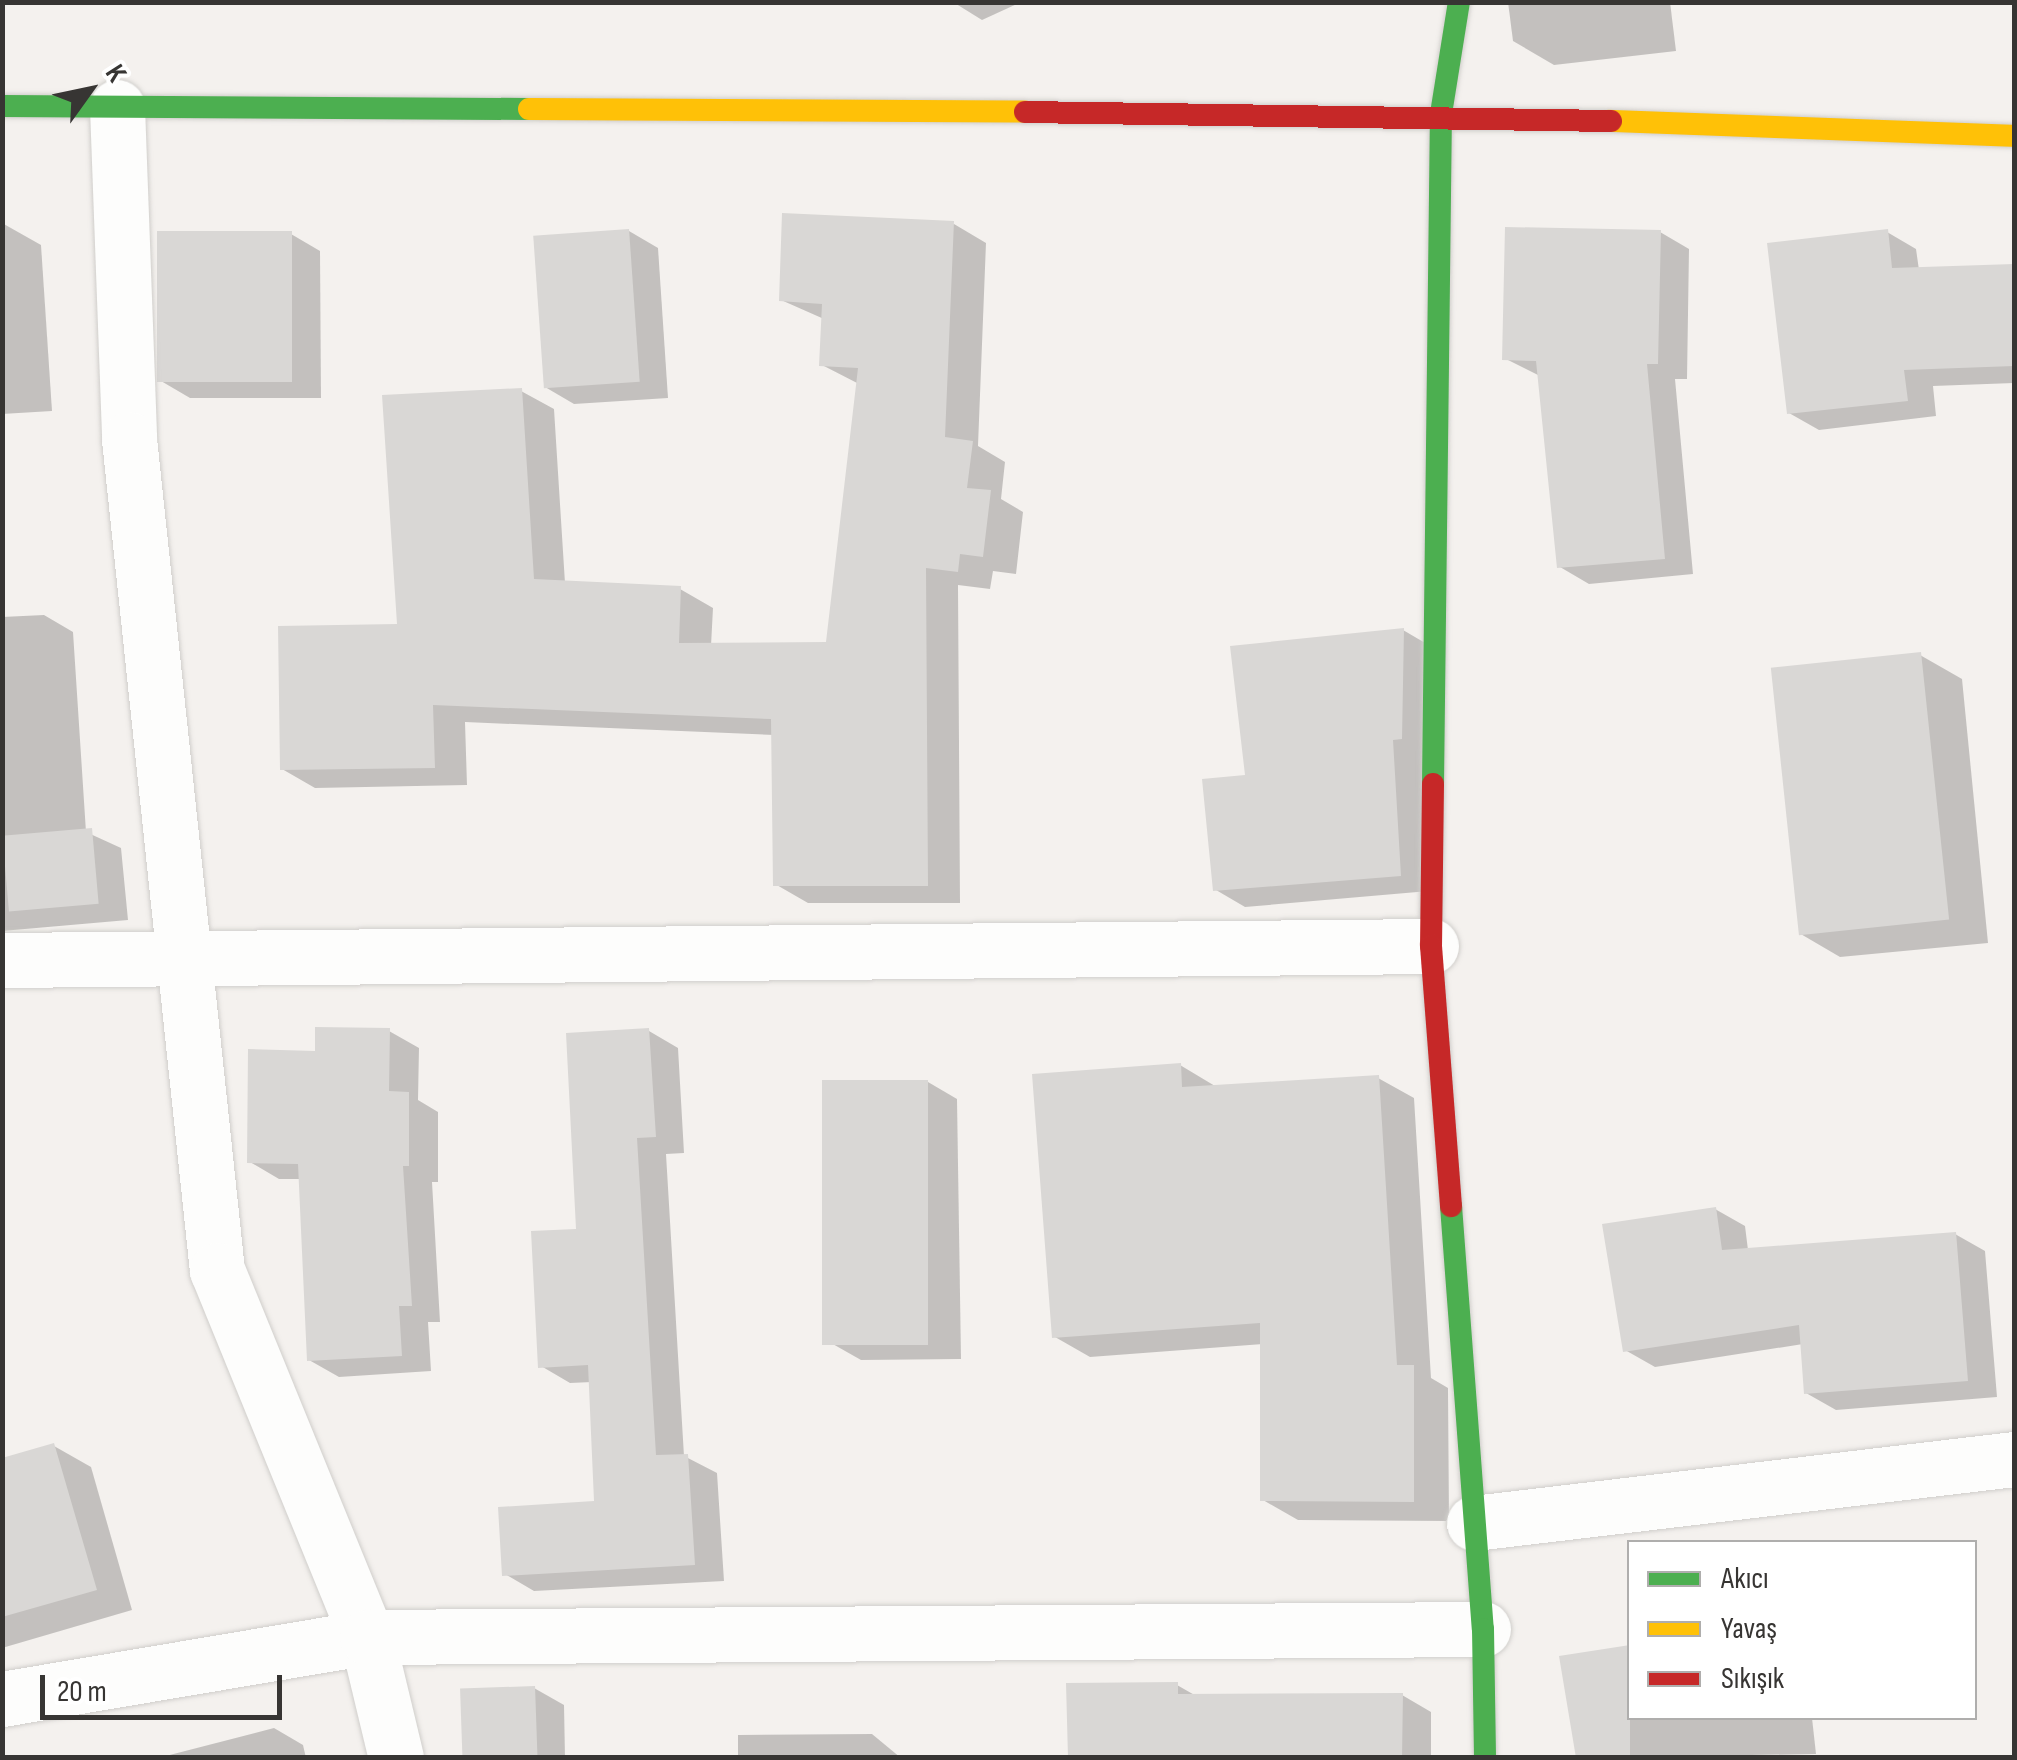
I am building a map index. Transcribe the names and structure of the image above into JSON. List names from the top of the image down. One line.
{"legend":["Akıcı","Yavaş","Sıkışık"],"scale_bar":"20 m","north":"top right"}
